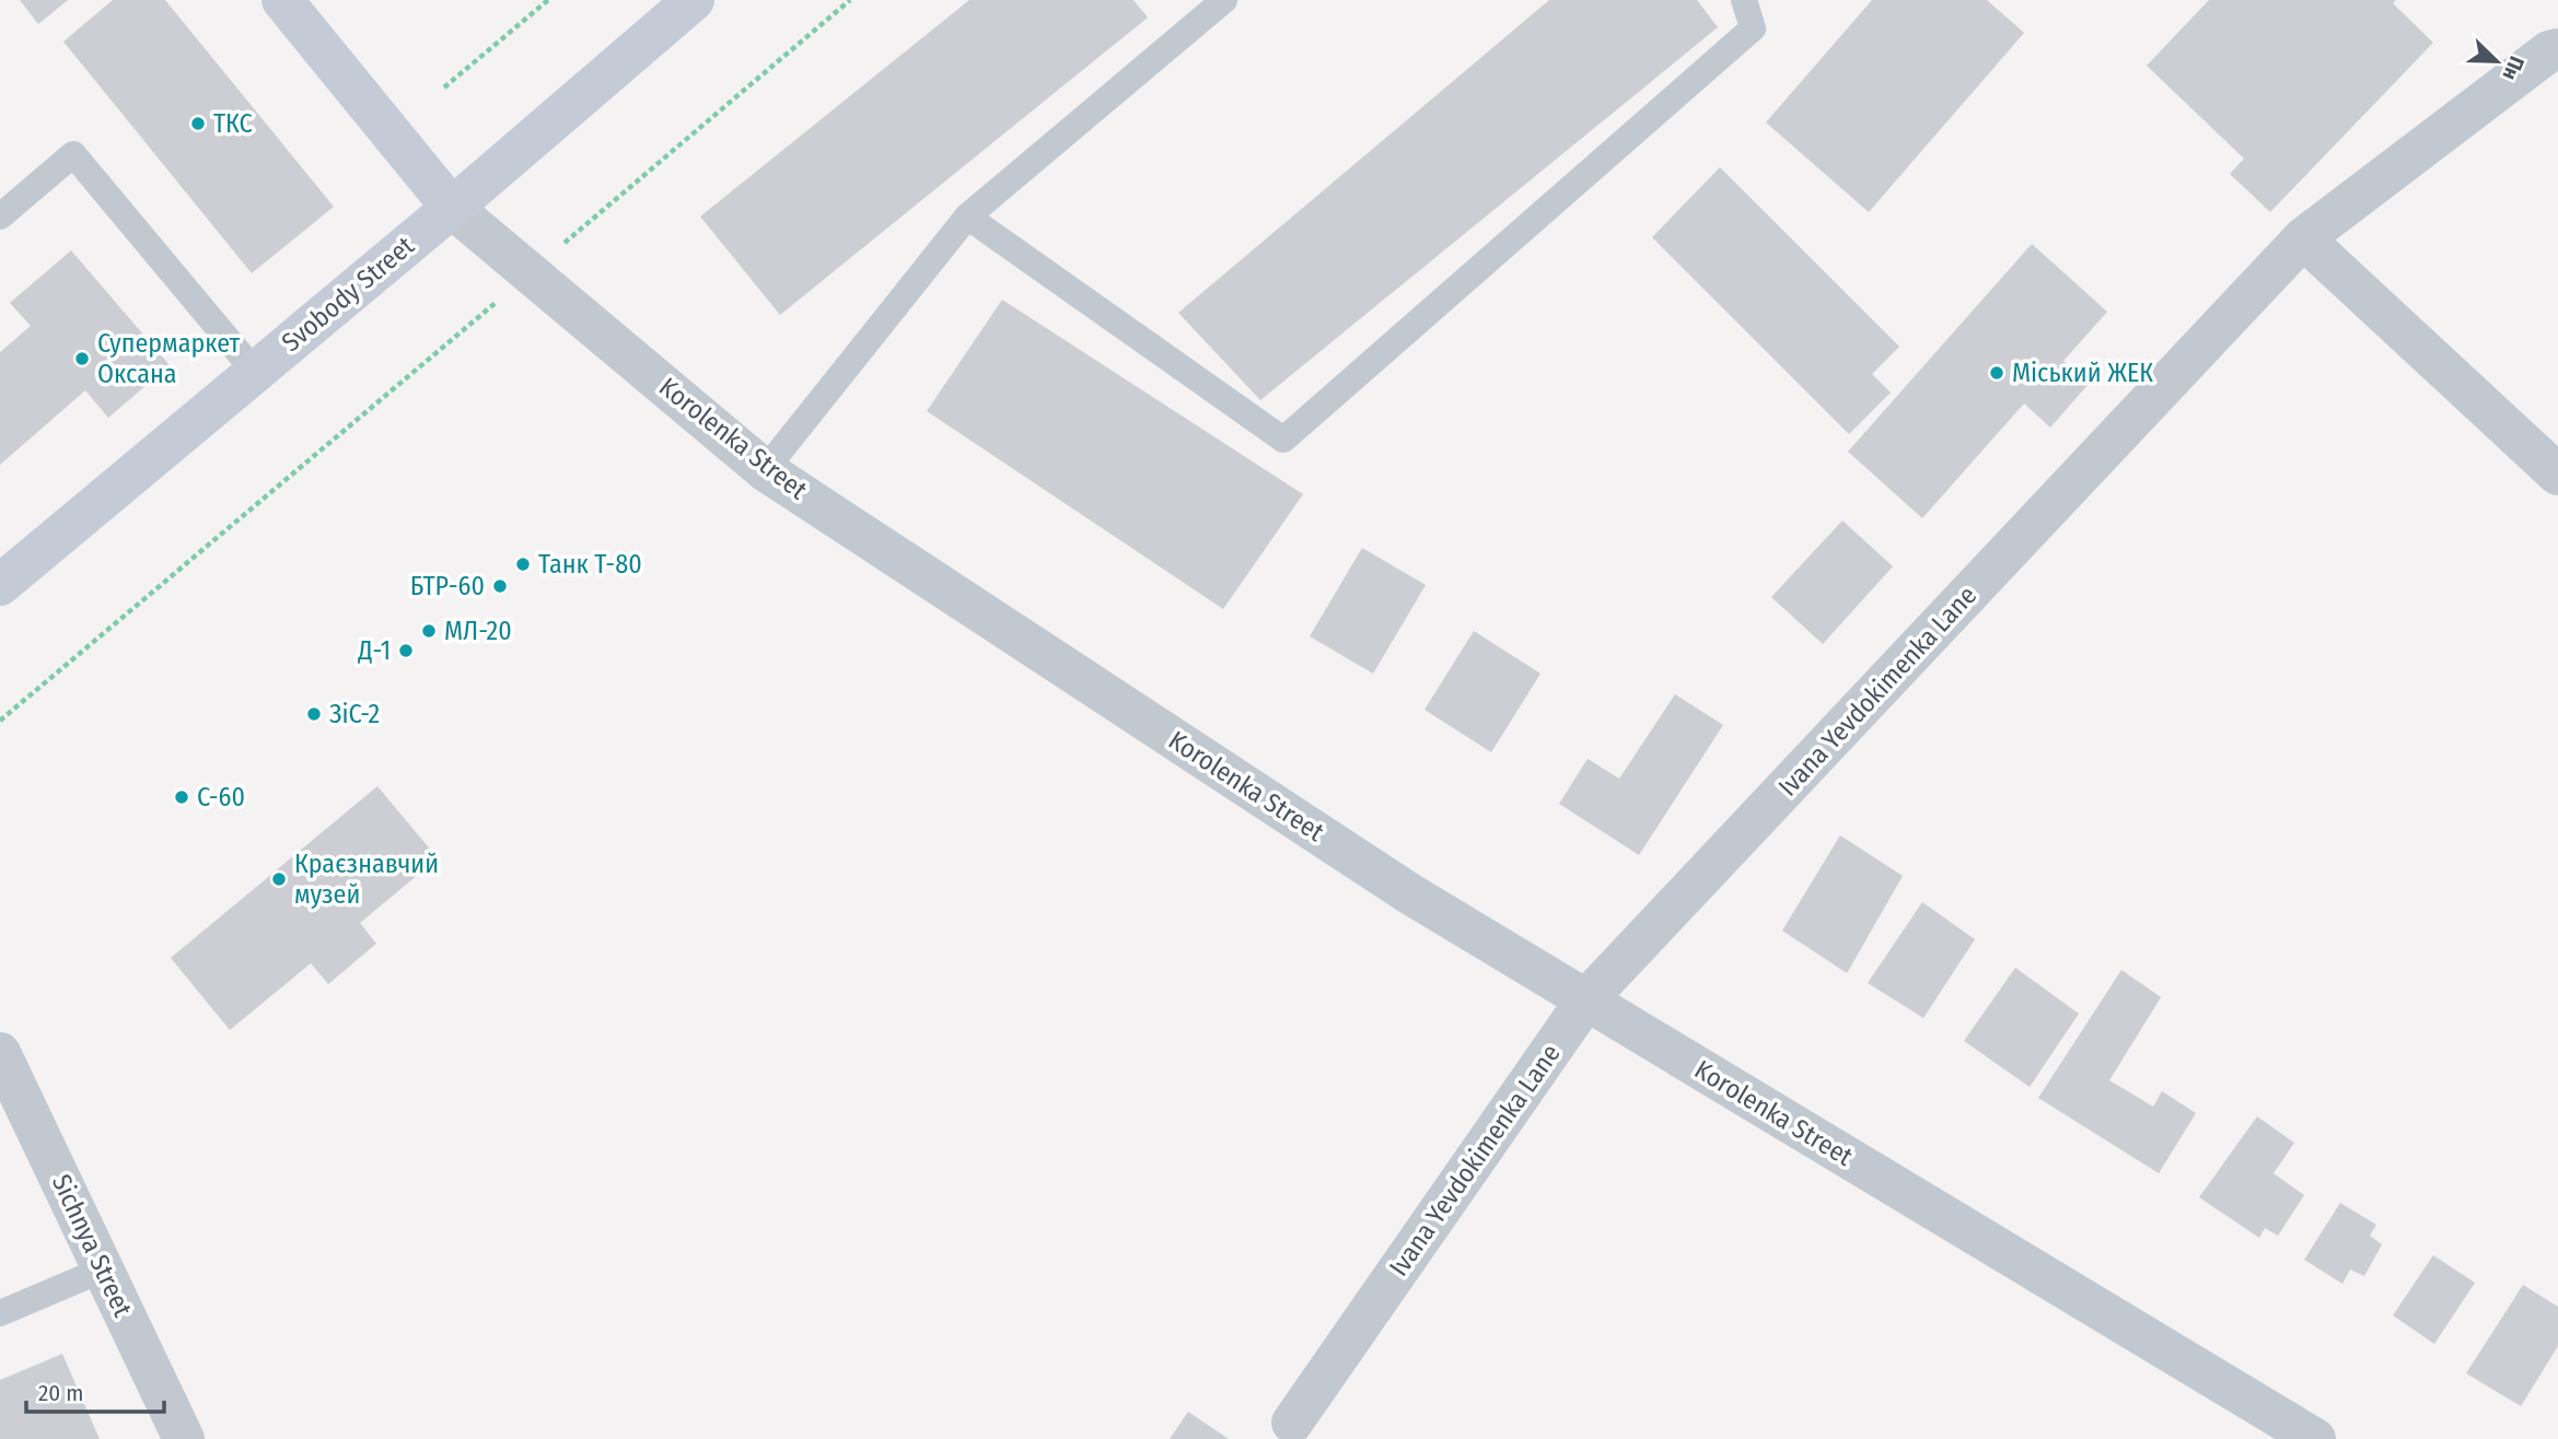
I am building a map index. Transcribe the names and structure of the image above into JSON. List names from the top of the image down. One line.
{"streets":{"main road":["Svobody Street","Korolenka Street"],"street":["Ivana Yevdokimenka Lane","Sichnya Street"]},"crossings":[["Svobody Street","Korolenka Street"],["Korolenka Street","Ivana Yevdokimenka Lane"]],"places":["ТКС","Супермаркет Оксана","Міський ЖЕК","Танк Т-80","БТР-60","МЛ-20","Д-1","ЗіС-2","С-60","Краєзнавчий музей"],"scale_bar":"20 m","north":"bottom right"}
